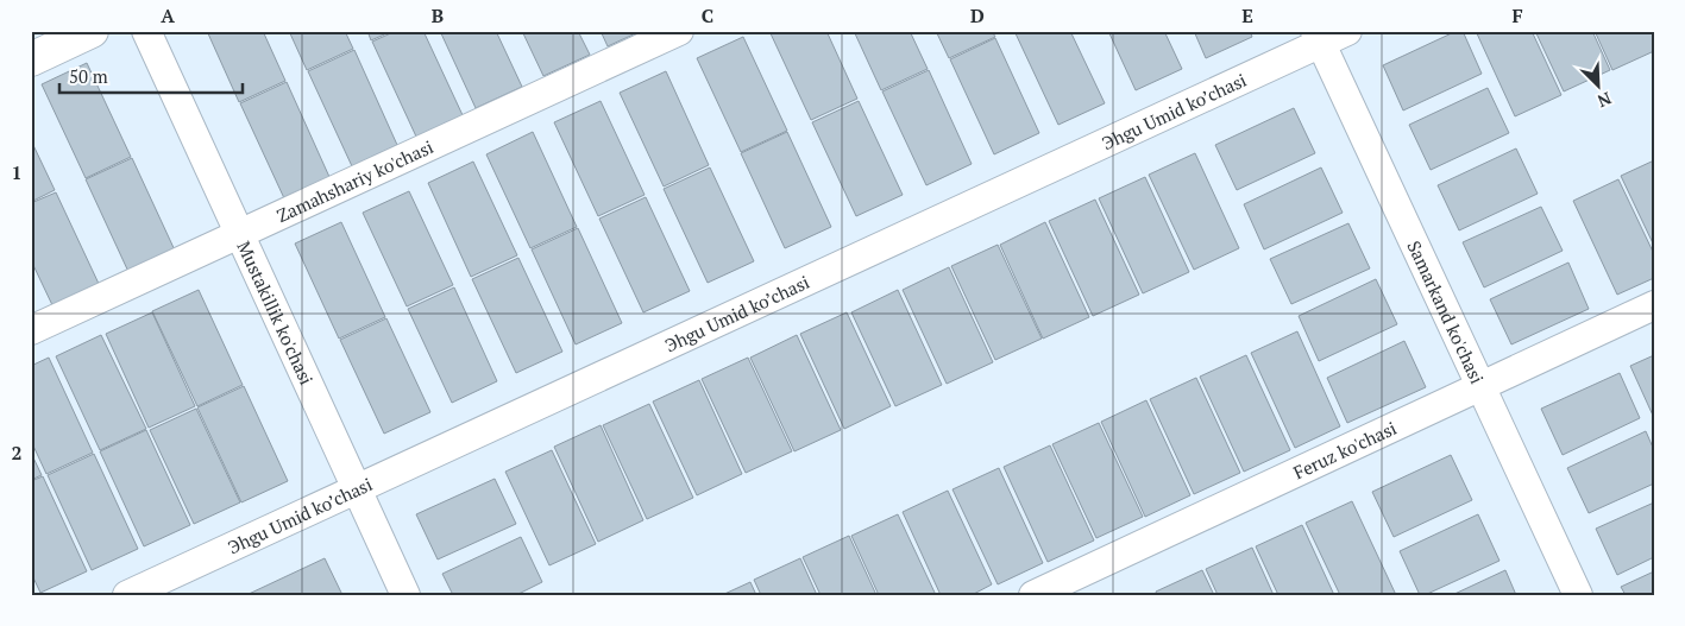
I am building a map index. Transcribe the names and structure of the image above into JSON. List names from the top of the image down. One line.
{"streets":{"street":["Эhgu Umid ko’chasi","Zamahshariy ko'chasi","Mustakillik ko'chasi","Samarkand ko'chasi","Feruz ko'chasi"]},"crossings":[["Эhgu Umid ko’chasi","Mustakillik ko'chasi"],["Эhgu Umid ko’chasi","Samarkand ko'chasi"],["Zamahshariy ko'chasi","Mustakillik ko'chasi"],["Samarkand ko'chasi","Feruz ko'chasi"]],"scale_bar":"50 m","north":"bottom right","grid":{"columns":["A","B","C","D","E","F"],"rows":["1","2"]}}
